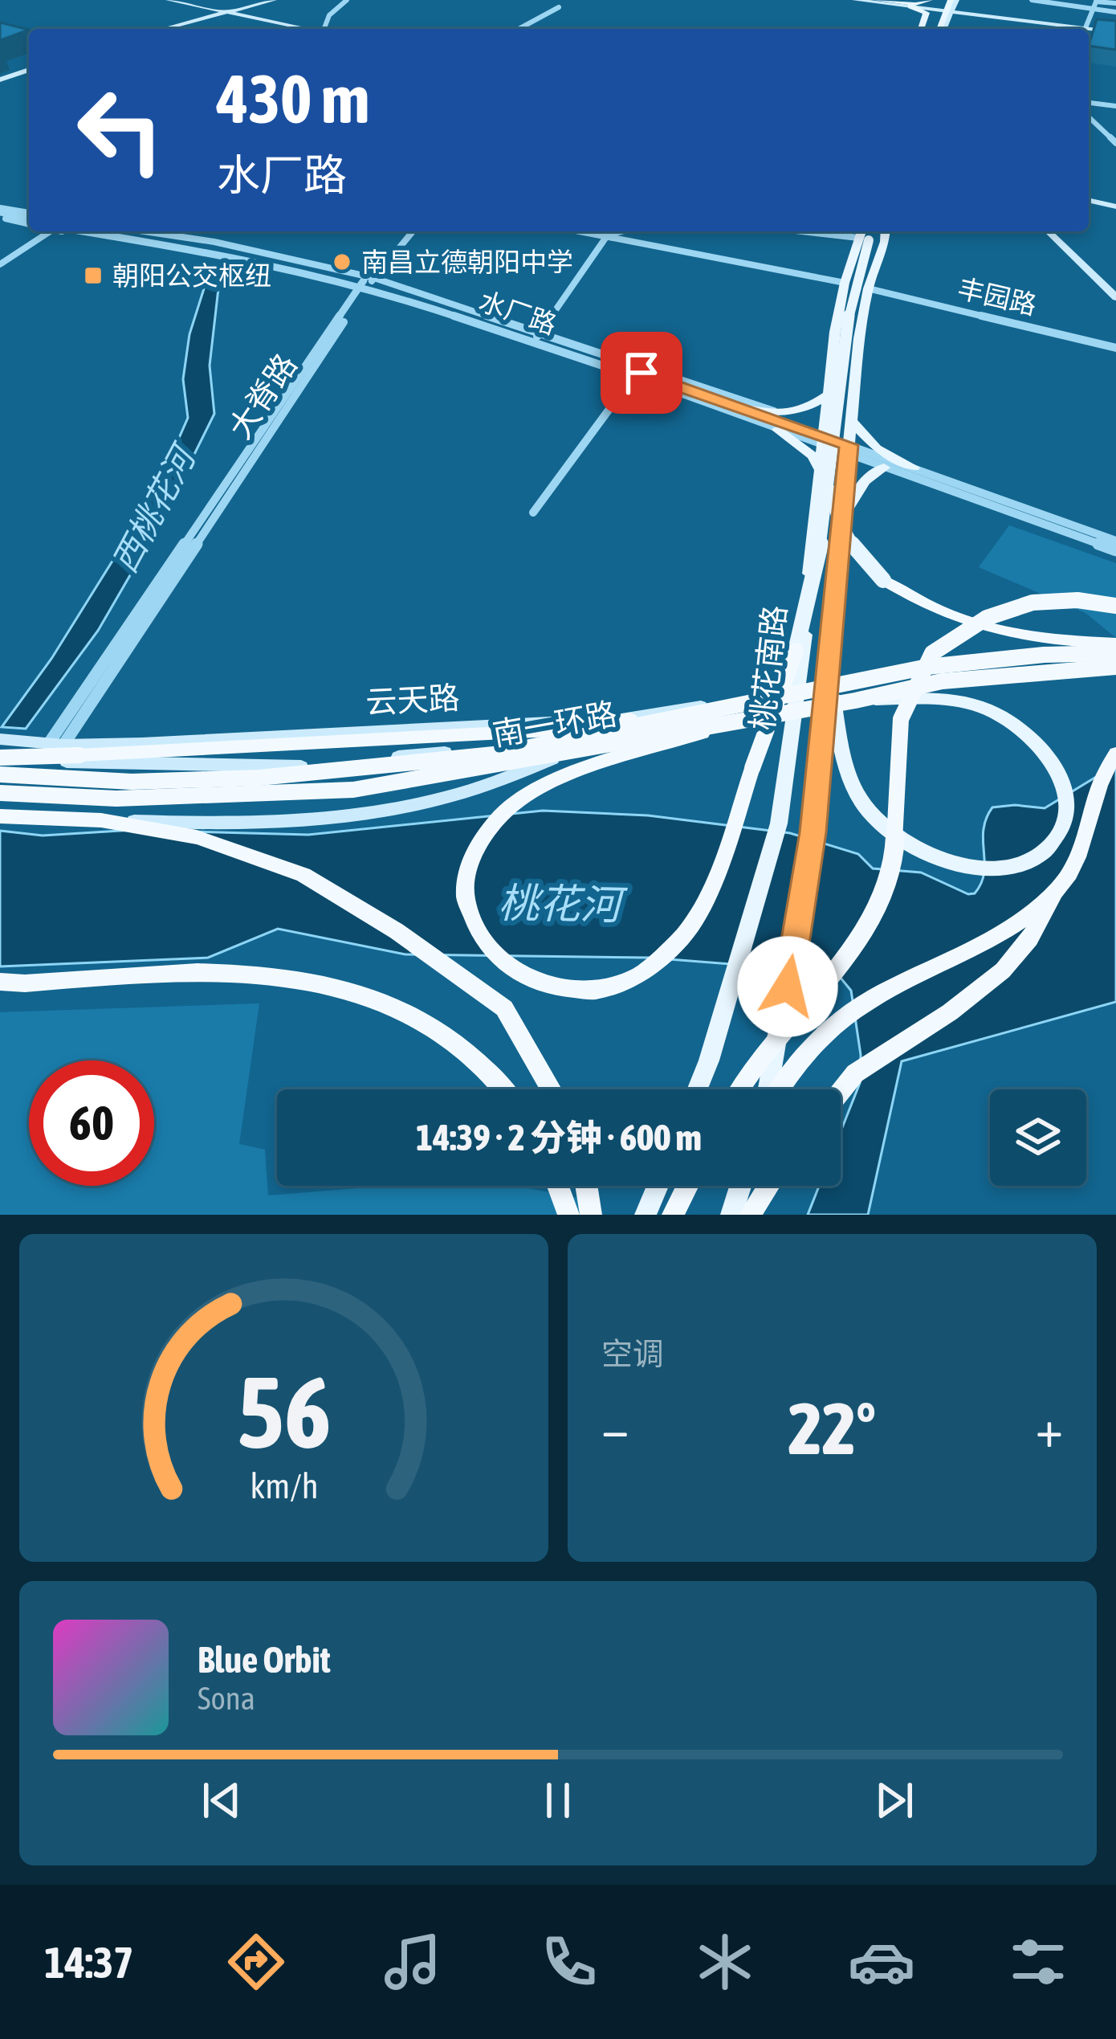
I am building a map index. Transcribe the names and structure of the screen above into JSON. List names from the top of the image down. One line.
{"streets":{"highway":["南一环路"],"main road":["桃花南路","云天路"],"street":["丰园路","水厂路","大脊路"]},"crossings":[["丰园路","桃花南路"],["水厂路","大脊路"],["水厂路","桃花南路"],["大脊路","云天路"],["桃花南路","云天路"]],"water":["西桃花河","桃花河"],"places":{"other":["南昌立德朝阳中学"],"transit":["朝阳公交枢纽"]},"page":{"turn":["430 m","水厂路"],"limit":"60","trip":"14:39 · 2 分钟 · 600 m","tile":"空调","heat":["−","22°","+"],"song":["Blue Orbit","Sona"],"tabs":"14:37","gauge":["56","km/h"]}}
